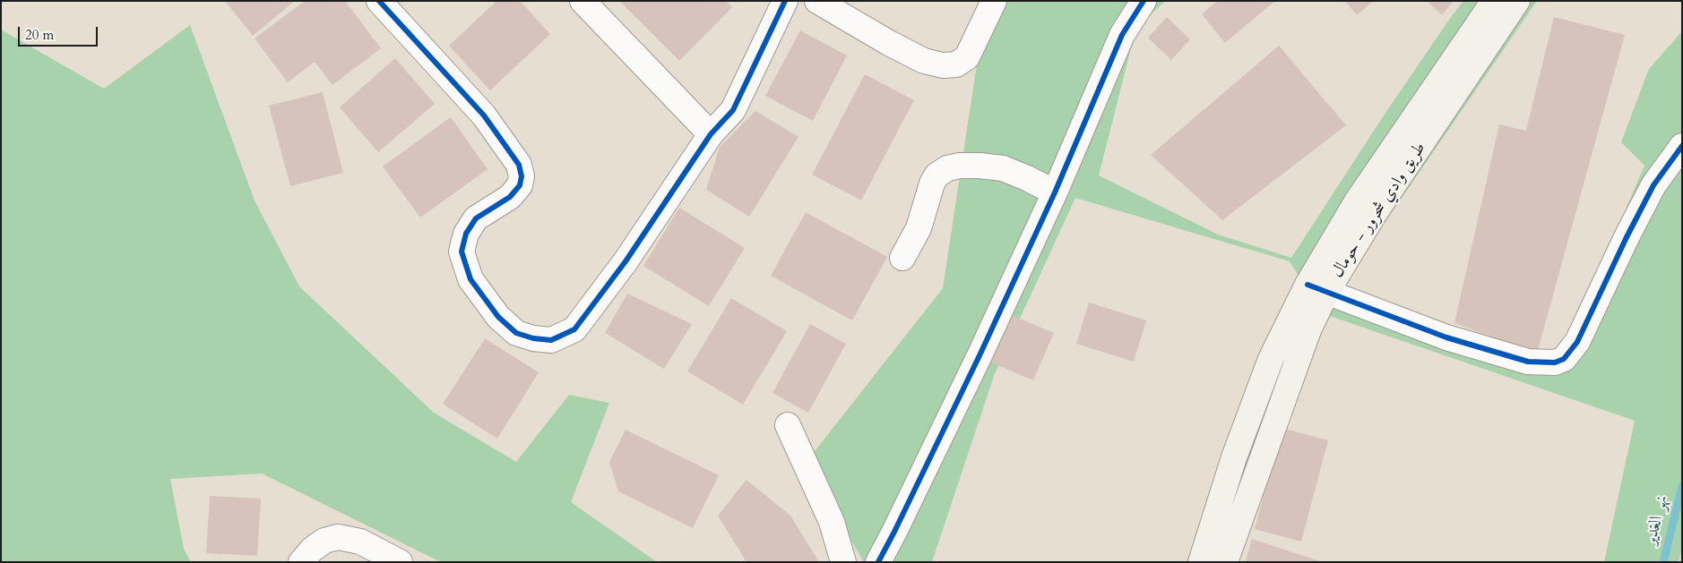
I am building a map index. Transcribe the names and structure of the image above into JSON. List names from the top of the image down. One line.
{"streets":{"main road":["طريق وادي شحرور - حومال"]},"water":["نهر الغدير"],"scale_bar":"20 m"}
